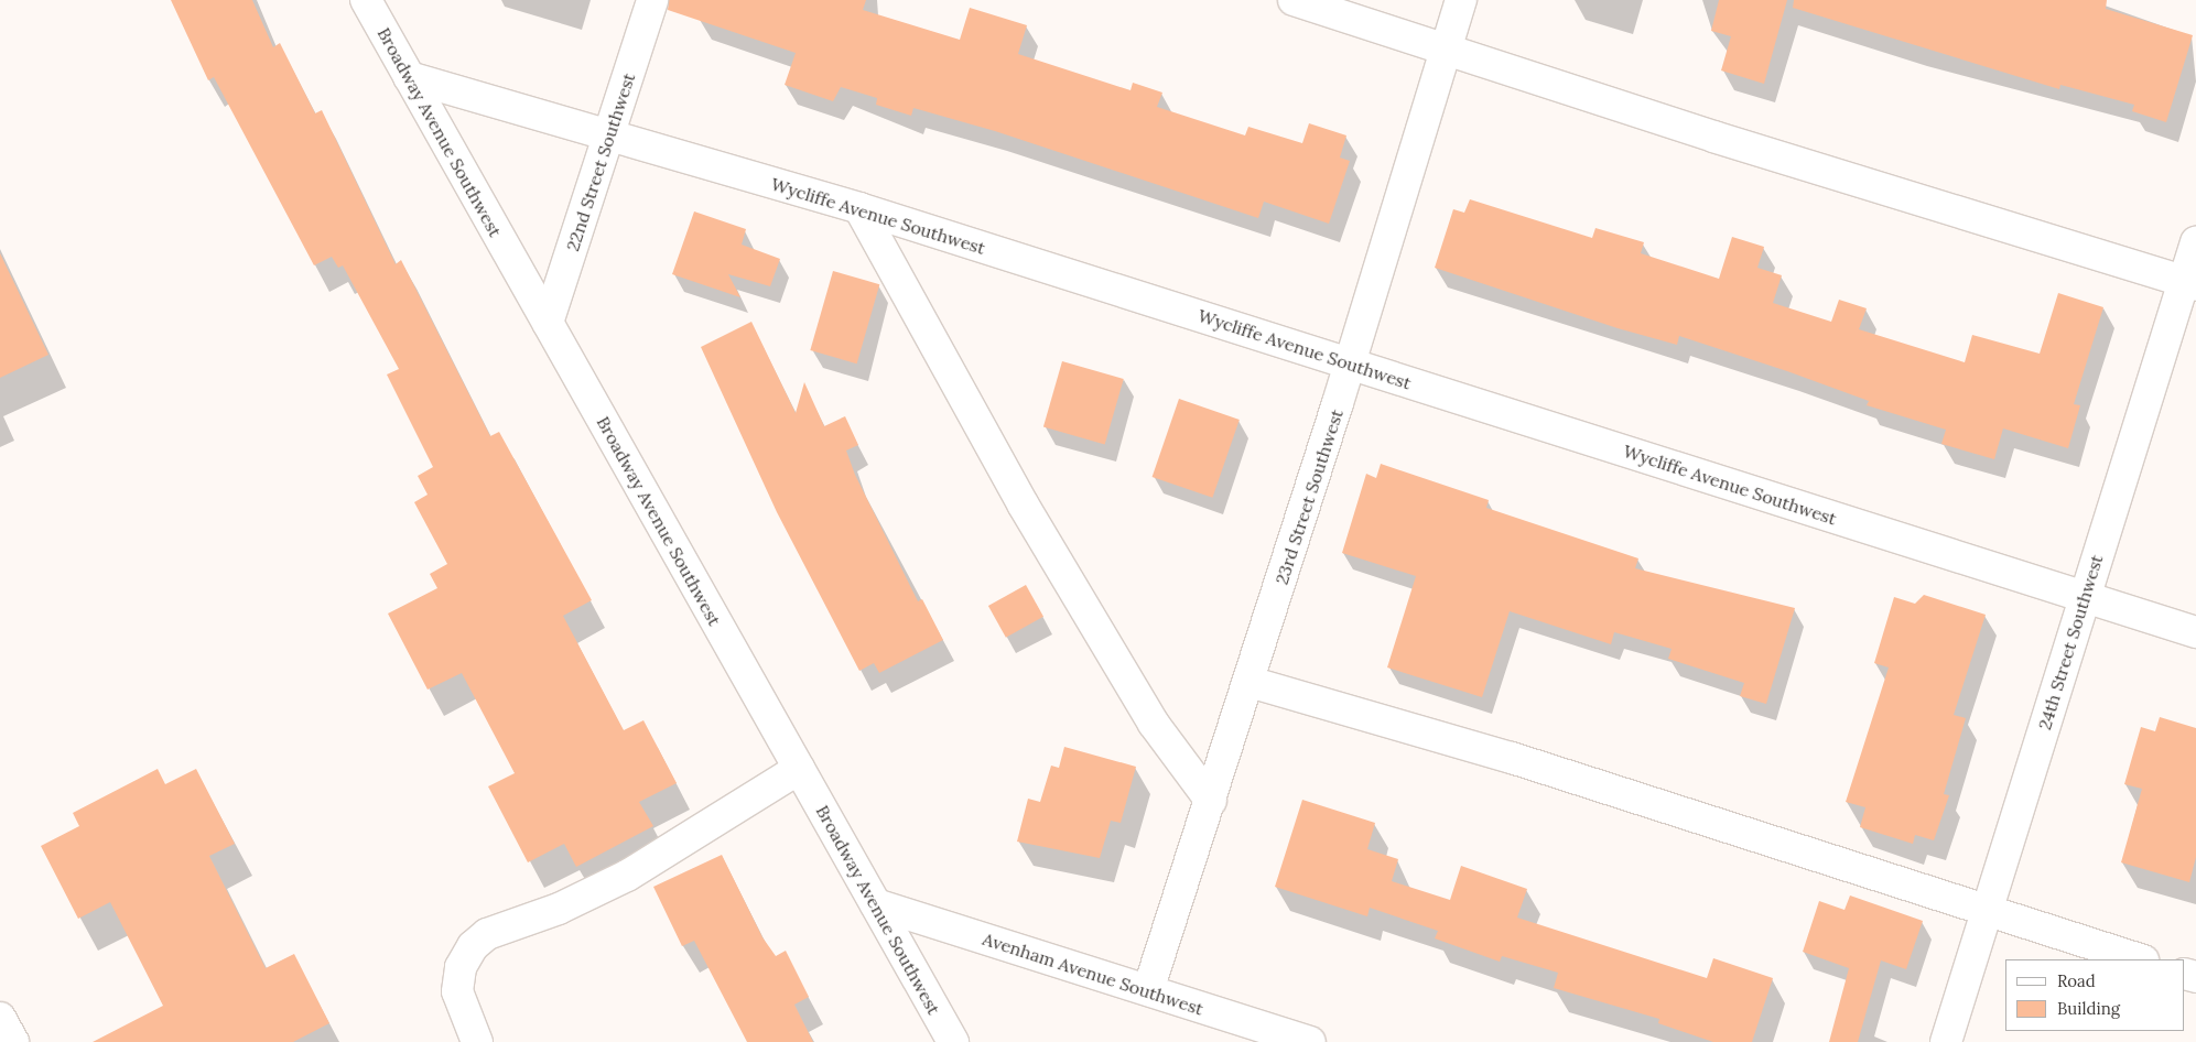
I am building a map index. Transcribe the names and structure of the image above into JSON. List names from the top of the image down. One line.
{"streets":{"street":["Broadway Avenue Southwest","22nd Street Southwest","Wycliffe Avenue Southwest","23rd Street Southwest","24th Street Southwest","Avenham Avenue Southwest"]},"crossings":[["Broadway Avenue Southwest","22nd Street Southwest"],["Broadway Avenue Southwest","Wycliffe Avenue Southwest"],["Broadway Avenue Southwest","Avenham Avenue Southwest"],["22nd Street Southwest","Wycliffe Avenue Southwest"],["Wycliffe Avenue Southwest","23rd Street Southwest"],["Wycliffe Avenue Southwest","24th Street Southwest"],["23rd Street Southwest","Avenham Avenue Southwest"]],"legend":["Road","Building"]}
